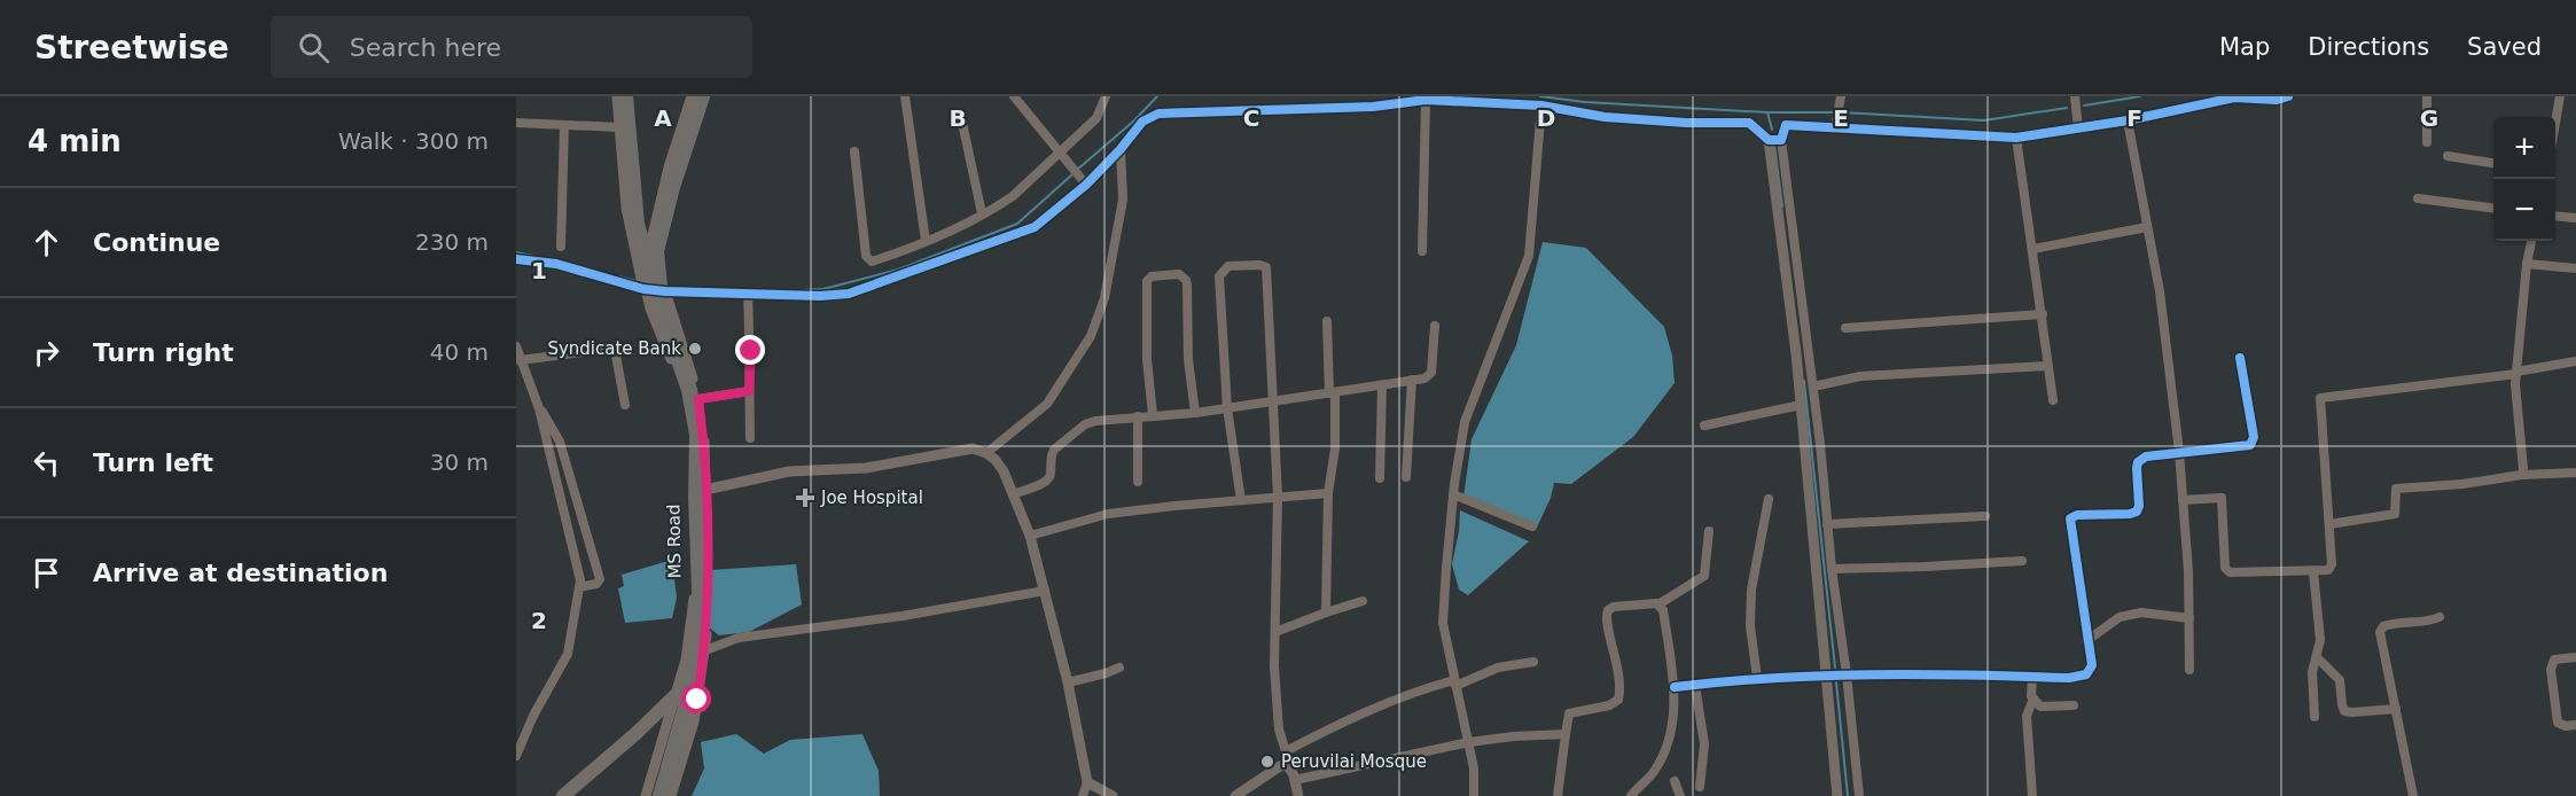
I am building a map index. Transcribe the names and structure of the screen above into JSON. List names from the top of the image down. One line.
{"streets":{"street":["MS Road"]},"places":{"other":["Syndicate Bank","Peruvilai Mosque"],"health":["Joe Hospital"]},"page":{"header":"Streetwise","search":"Search here","nav":["Map","Directions","Saved"],"heading":["4 min","Walk · 300 m"],"map_buttons":["+","−"],"list":[["Continue","230 m"],["Turn right","40 m"],["Turn left","30 m"],"Arrive at destination"]},"grid":{"columns":["A","B","C","D","E","F","G"],"rows":["1","2"]}}
